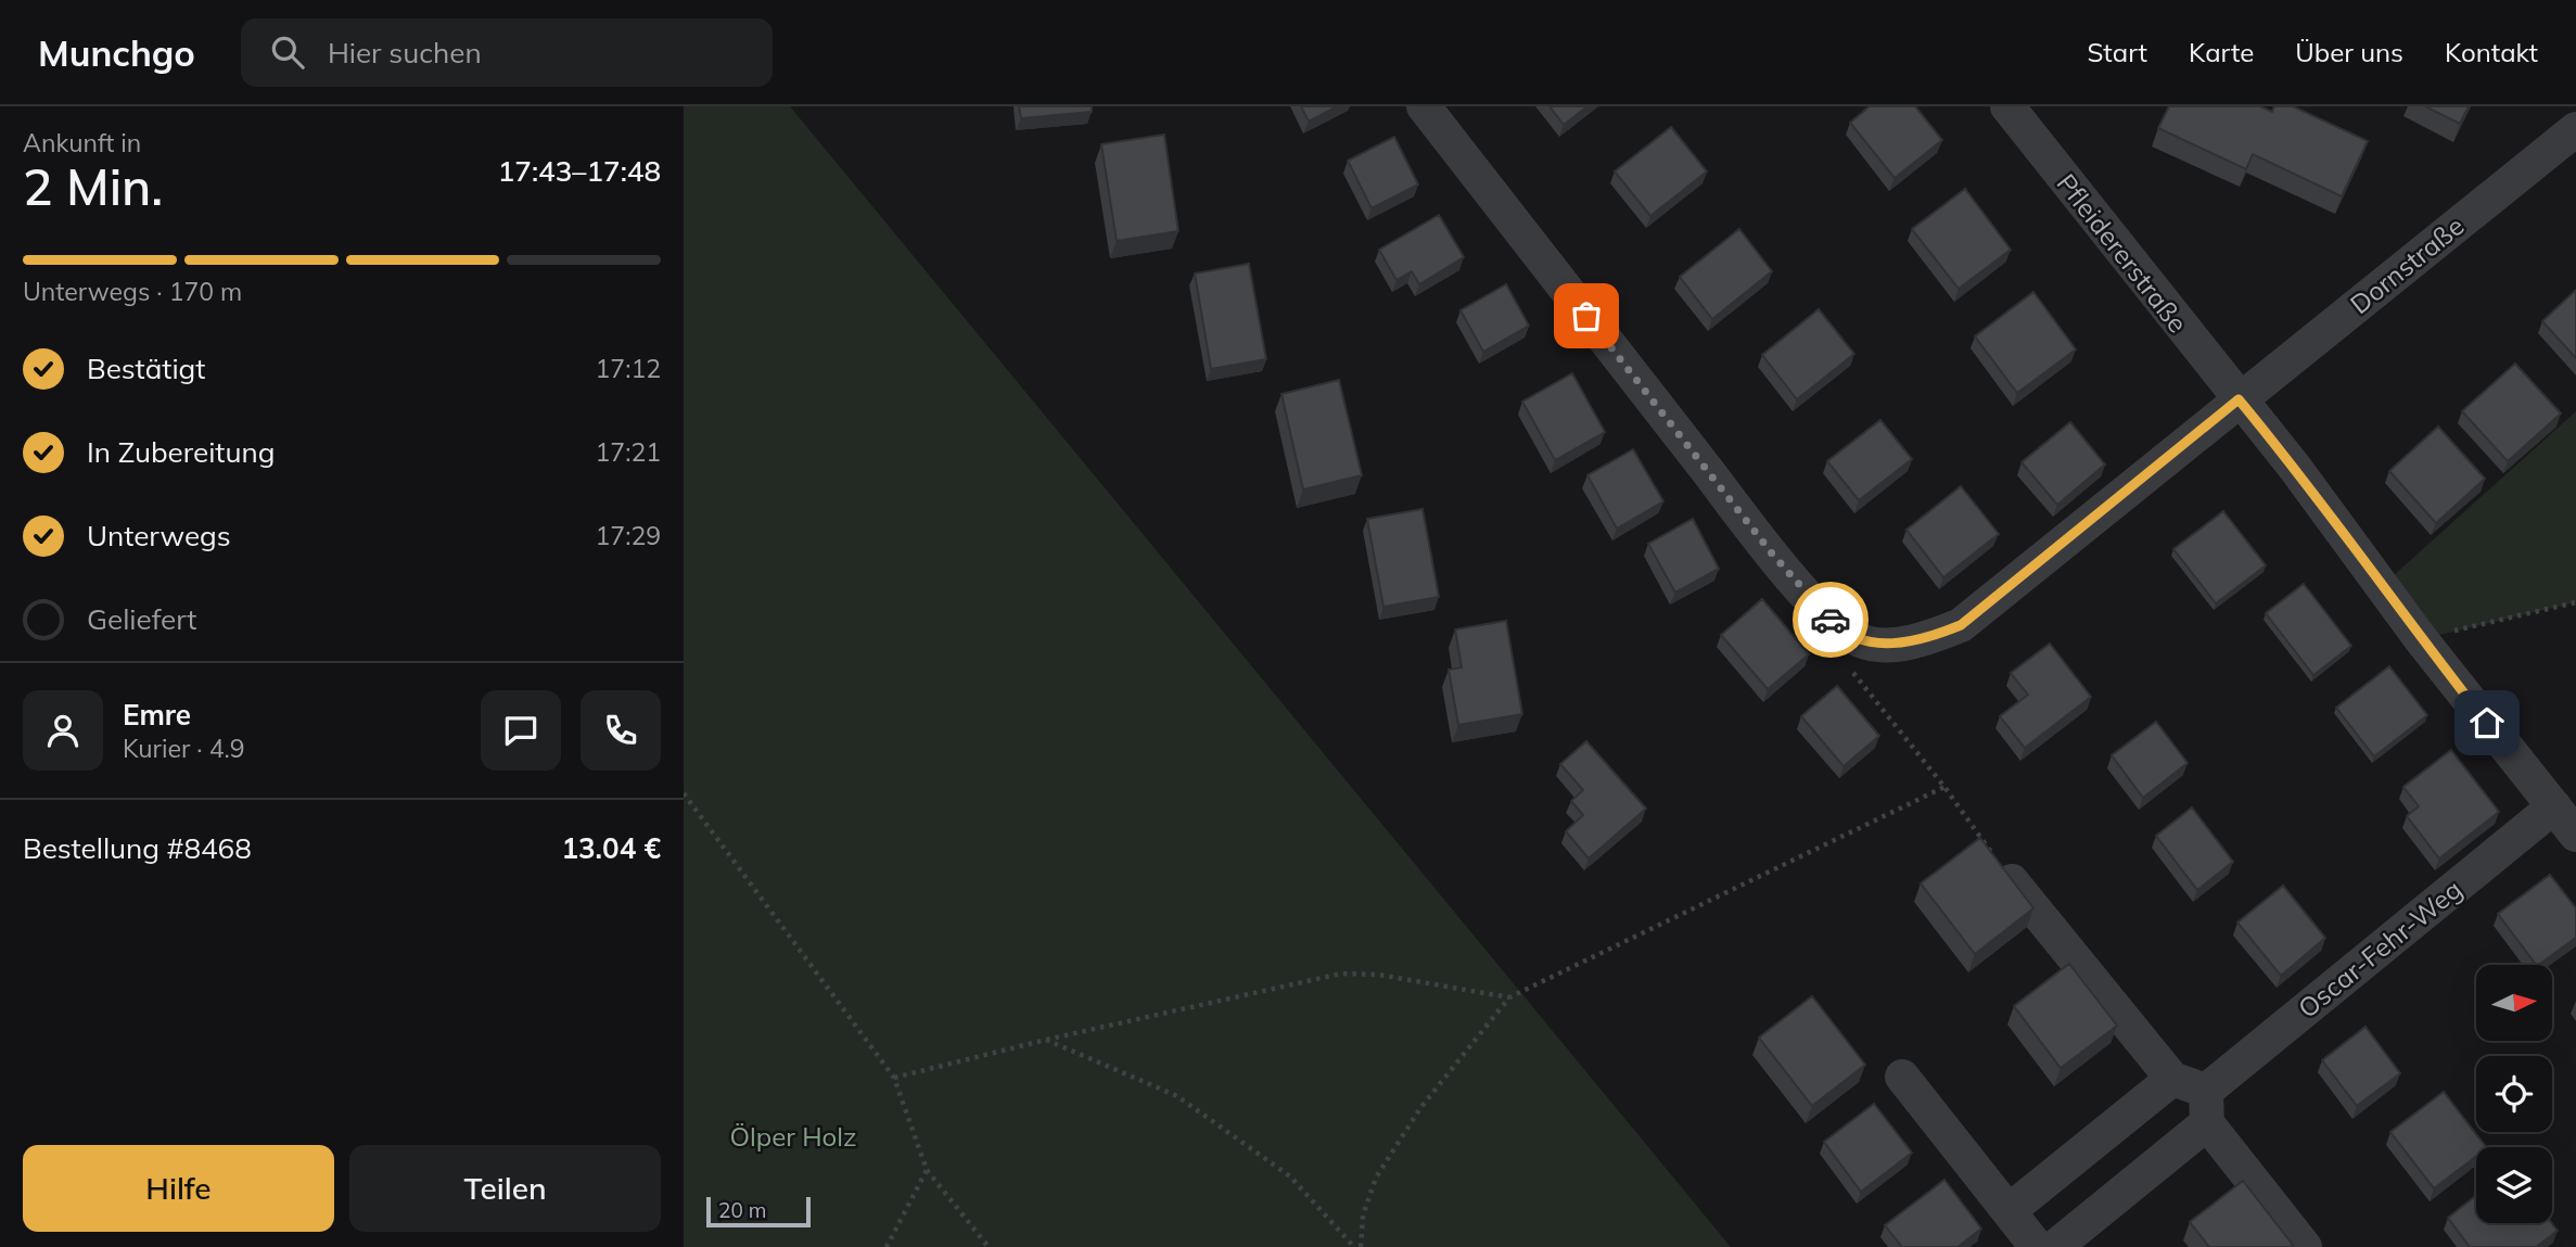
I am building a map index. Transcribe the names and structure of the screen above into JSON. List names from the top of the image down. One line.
{"streets":{"street":["Pfleidererstraße","Dornstraße","Oscar-Fehr-Weg"]},"crossings":[["Pfleidererstraße","Dornstraße"],["Pfleidererstraße","Oscar-Fehr-Weg"]],"parks":["Ölper Holz"],"scale_bar":"20 m","north":"right","page":{"header":"Munchgo","search":"Hier suchen","nav":["Start","Karte","Über uns","Kontakt"],"heading":["2 Min.","Ankunft in","17:43–17:48"],"panel":["Emre","Kurier · 4.9","Bestellung #8468","13.04 €"],"bar":"Unterwegs · 170 m","list":[["Bestätigt","17:12"],["In Zubereitung","17:21"],["Unterwegs","17:29"],"Geliefert"],"buttons":["Hilfe","Teilen"],"scale":"20 m"}}
